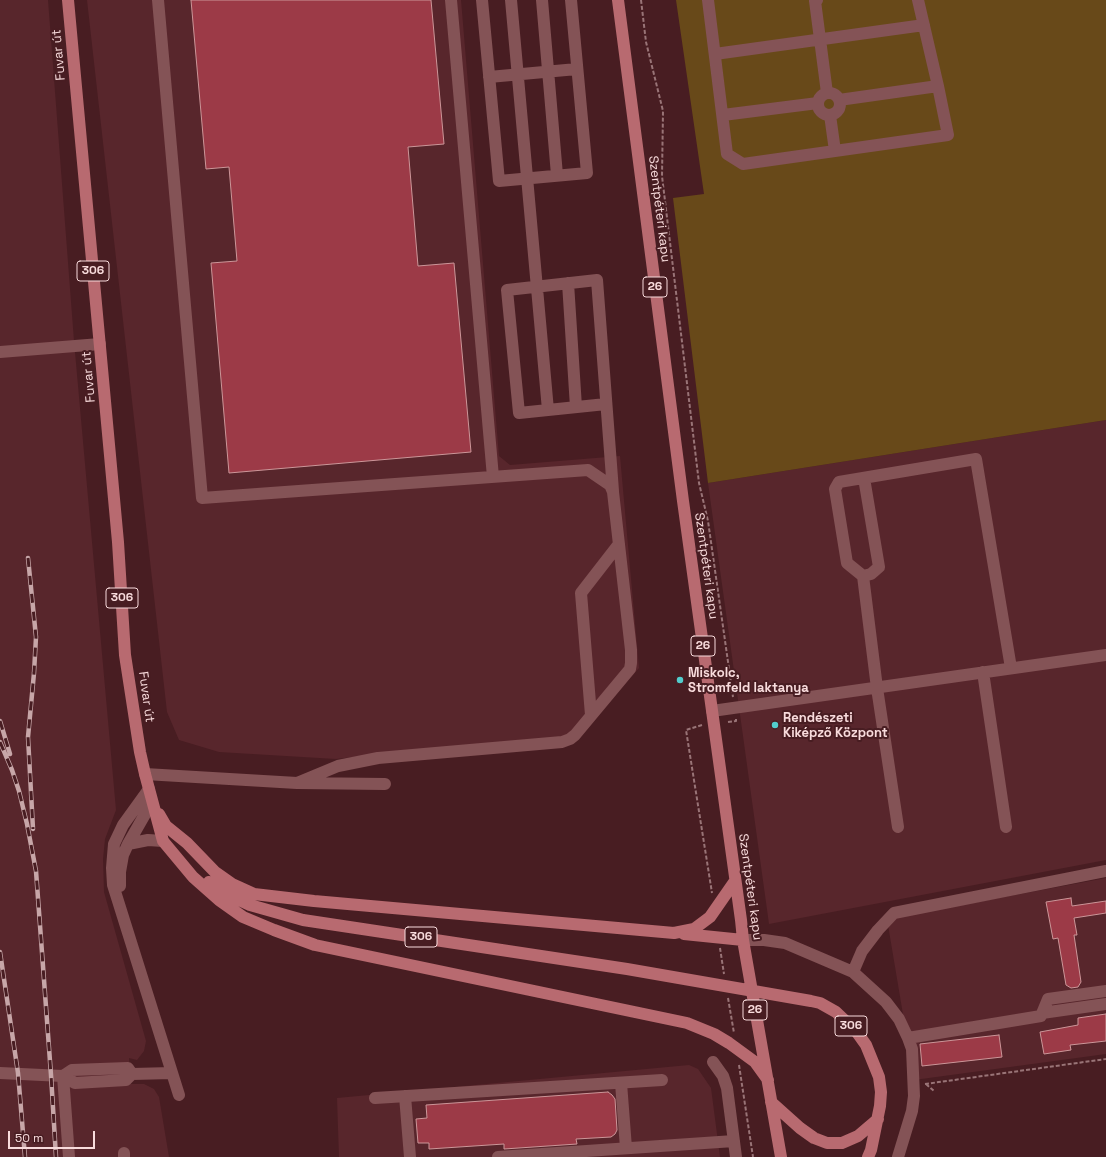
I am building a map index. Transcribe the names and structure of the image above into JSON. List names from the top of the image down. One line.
{"streets":{"main road":["Fuvar út","Szentpéteri kapu","306","26"]},"crossings":[["Fuvar út","306"]],"places":["Miskolc, Stromfeld laktanya","Rendészeti Kiképző Központ"],"scale_bar":"50 m"}
